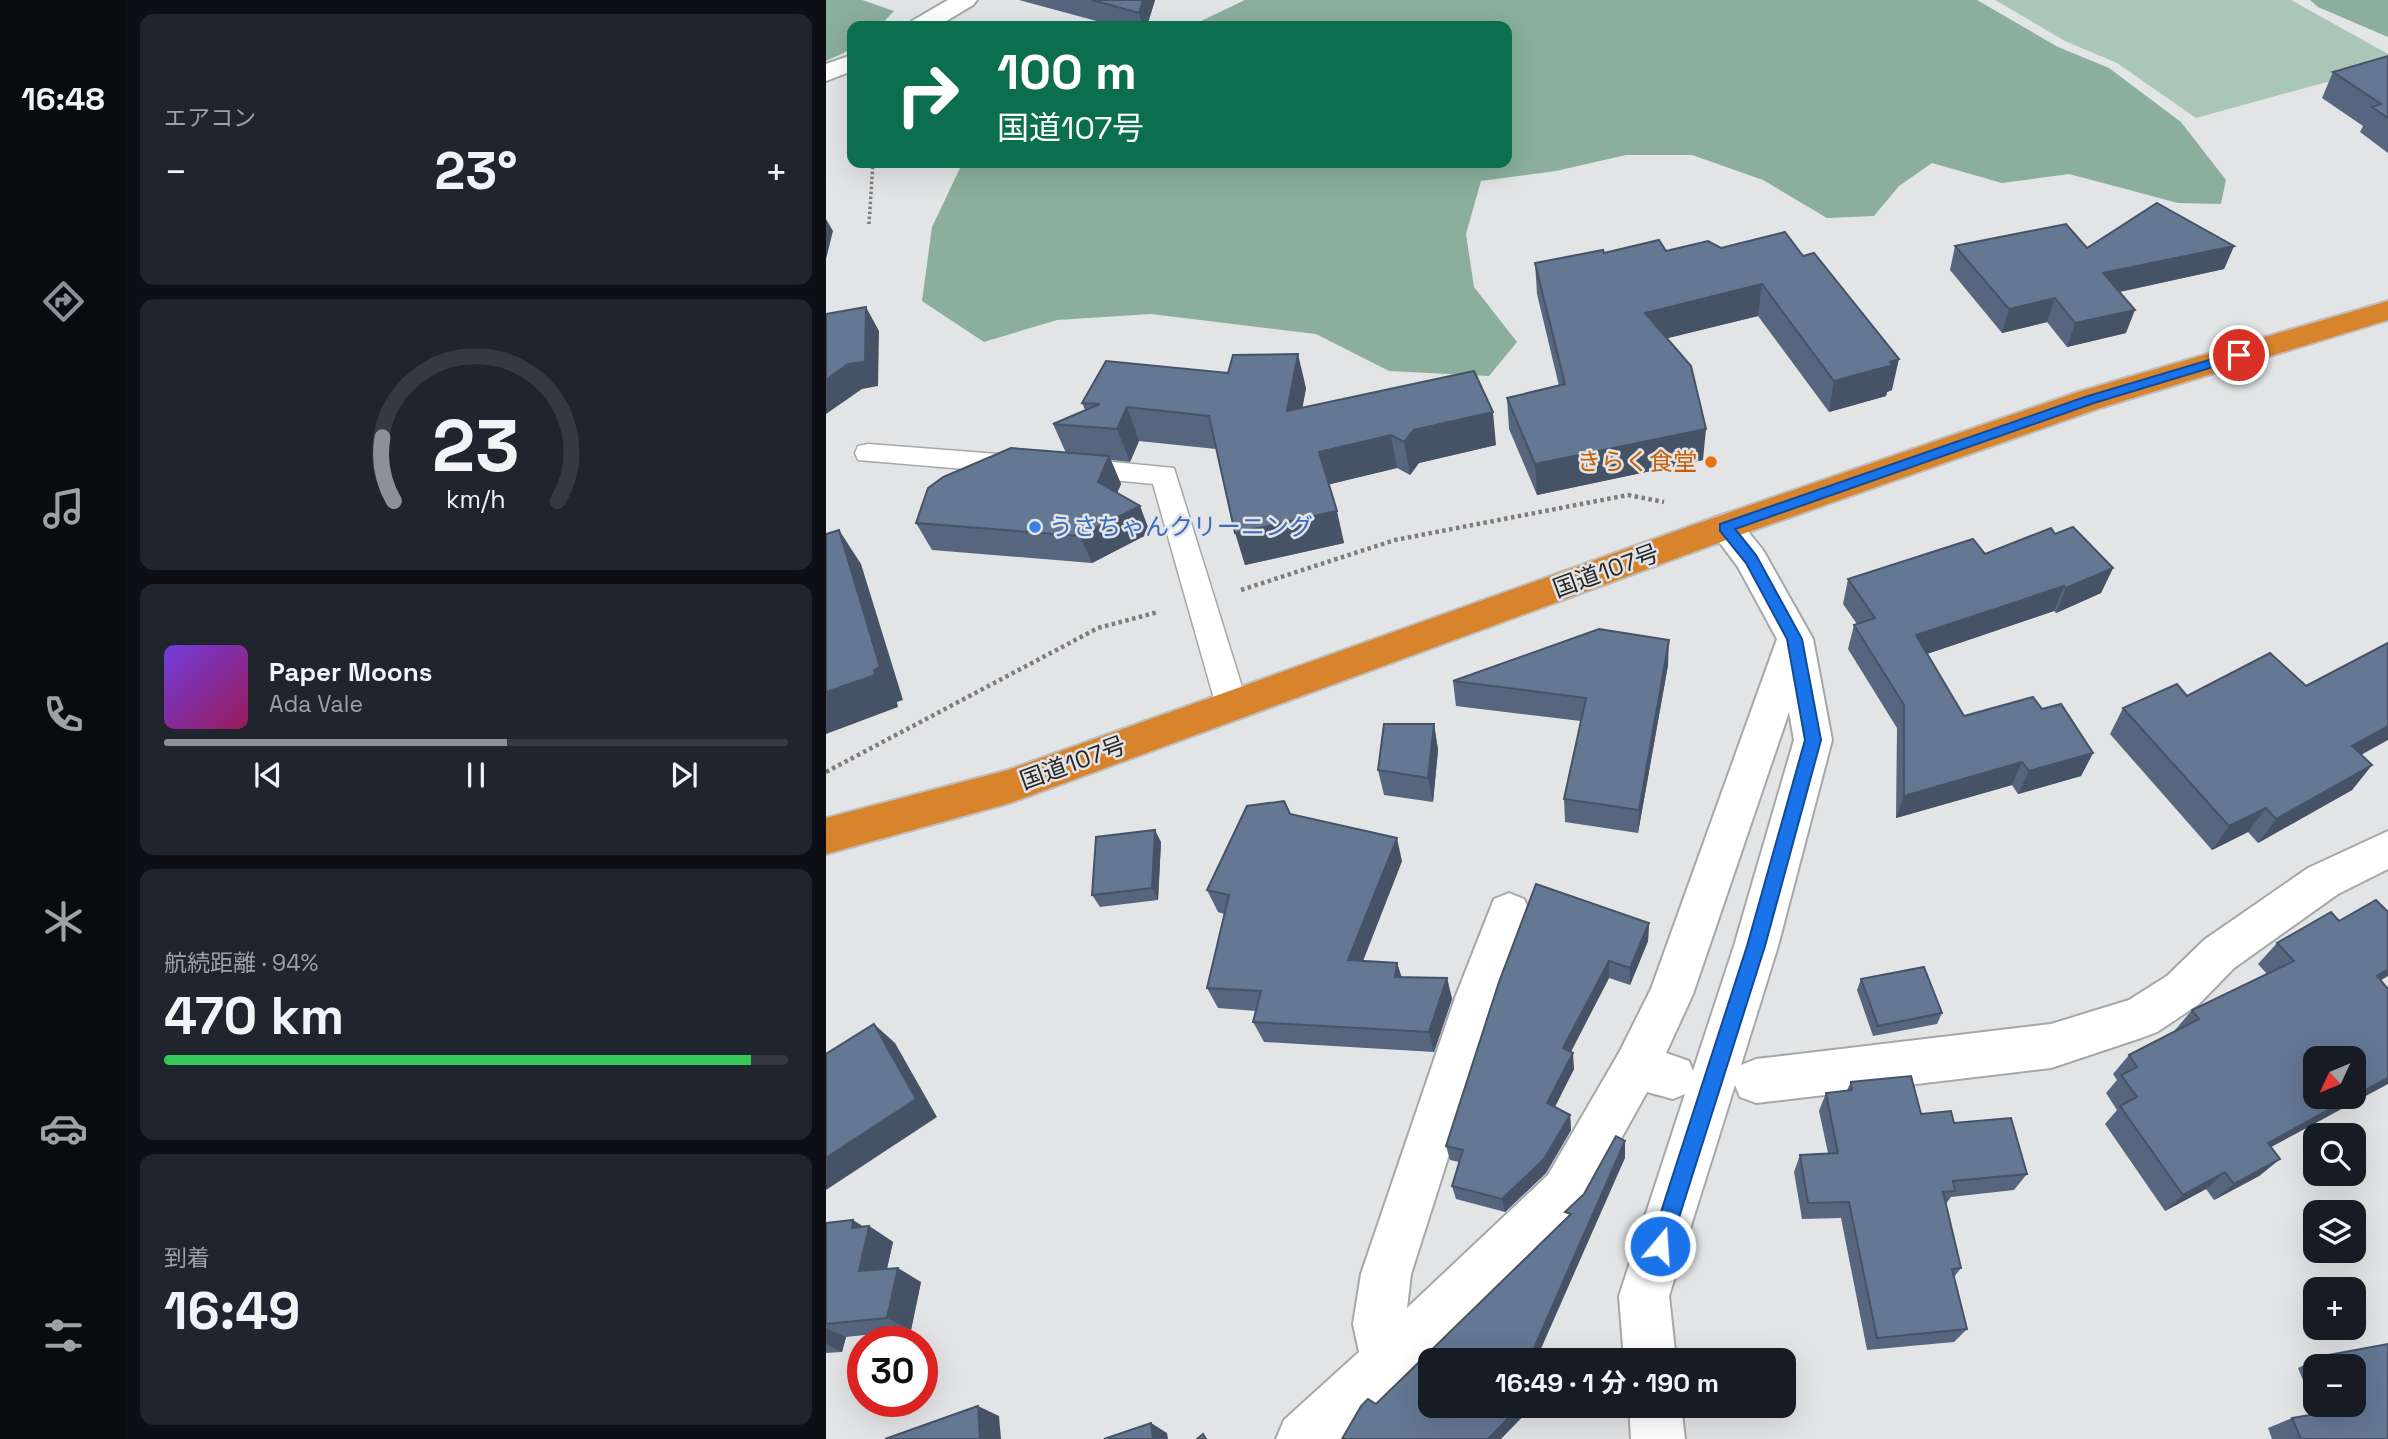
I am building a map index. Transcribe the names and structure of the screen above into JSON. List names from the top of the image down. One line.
{"streets":{"highway":["国道107号"]},"places":["きらく食堂","うさちゃんクリーニング"],"north":"bottom left","page":{"tabs":"16:48","tile":["エアコン",["航続距離 · 94%","470 km"],["到着","16:49"]],"turn":["100 m","国道107号"],"heat":["−","23°","+"],"song":["Paper Moons","Ada Vale"],"map_buttons":["+","−"],"limit":"30","trip":"16:49 · 1 分 · 190 m","gauge":["23","km/h"]}}
